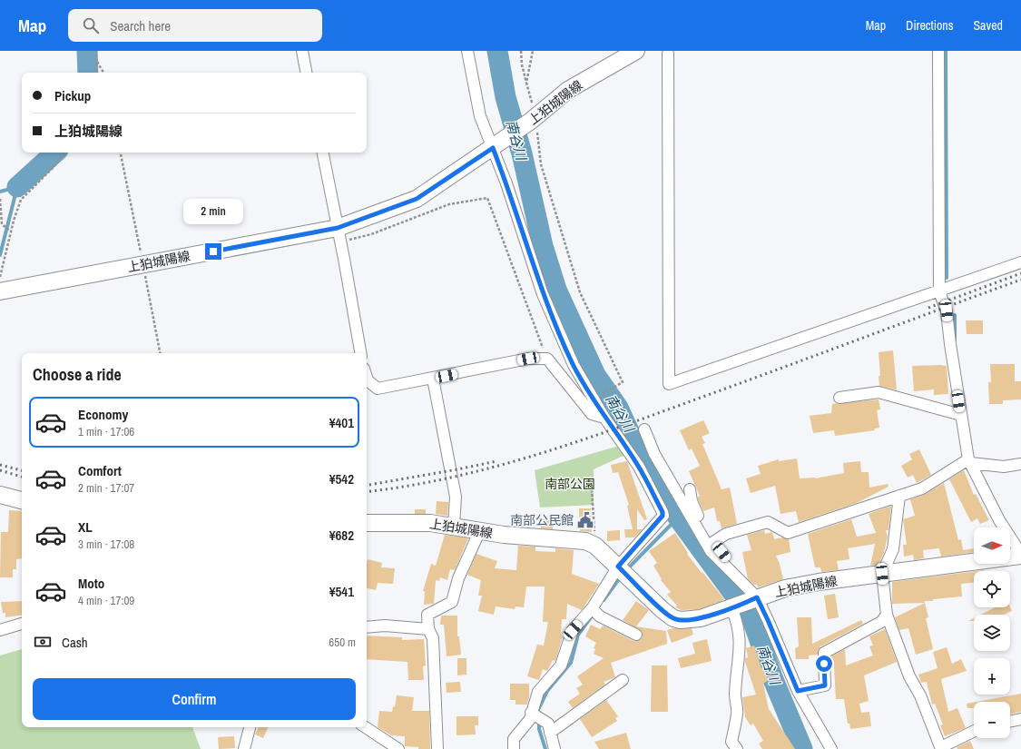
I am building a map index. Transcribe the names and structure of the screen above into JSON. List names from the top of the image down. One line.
{"streets":{"main road":["上狛城陽線"]},"water":["南谷川"],"parks":["南部公園"],"places":{"public building":["南部公民館"]},"north":"right","page":{"header":"Map","search":"Search here","nav":["Map","Directions","Saved"],"banner":["Pickup","上狛城陽線"],"bubble":"2 min","heading":"Choose a ride","list":[{"name":"Economy","note":"1 min · 17:06","value":"¥401"},{"name":"Comfort","note":"2 min · 17:07","value":"¥542"},{"name":"XL","note":"3 min · 17:08","value":"¥682"},{"name":"Moto","note":"4 min · 17:09","value":"¥541"}],"map_buttons":["+","−"],"pay":["Cash","650 m"],"buttons":"Confirm"}}
